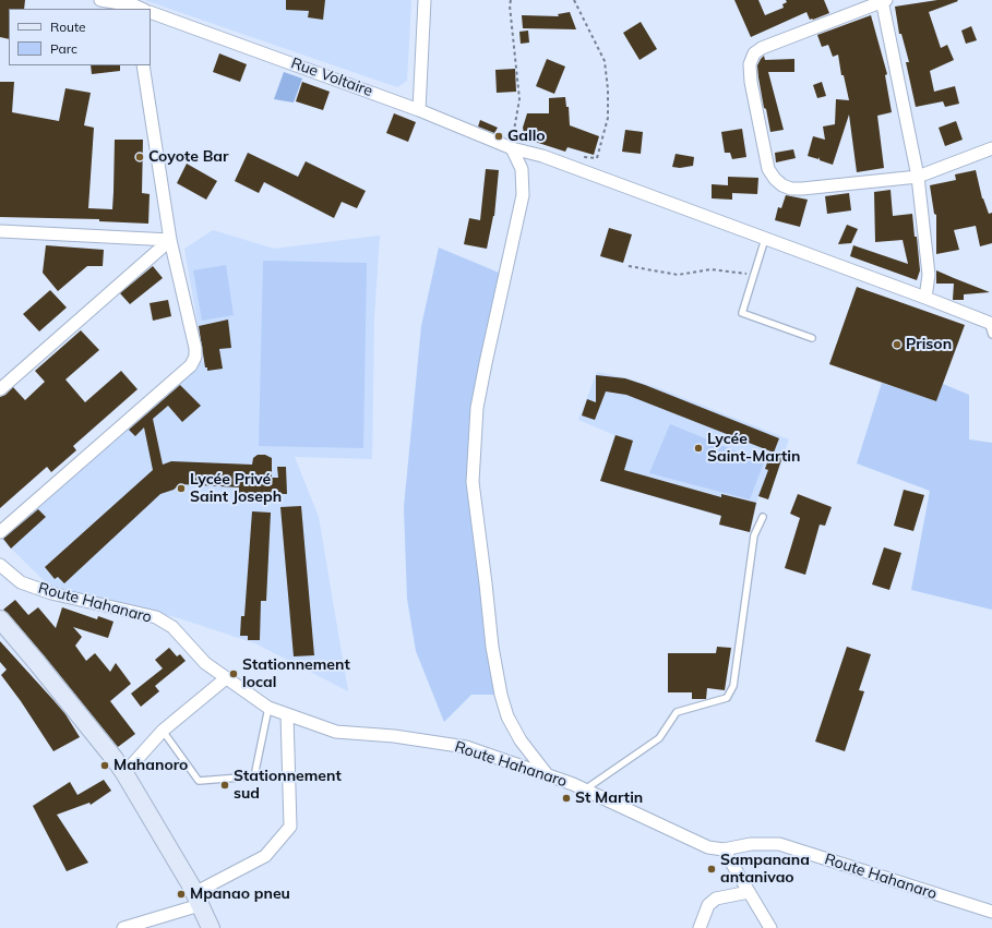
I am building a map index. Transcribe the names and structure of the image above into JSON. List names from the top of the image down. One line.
{"streets":{"street":["Rue Voltaire","Route Hahanaro"]},"places":["Gallo","Coyote Bar","Prison","Lycée Saint-Martin","Lycée Privé Saint Joseph","Stationnement local","Mahanoro","Stationnement sud","St Martin","Sampanana antanivao","Mpanao pneu"],"legend":["Route","Parc"]}
